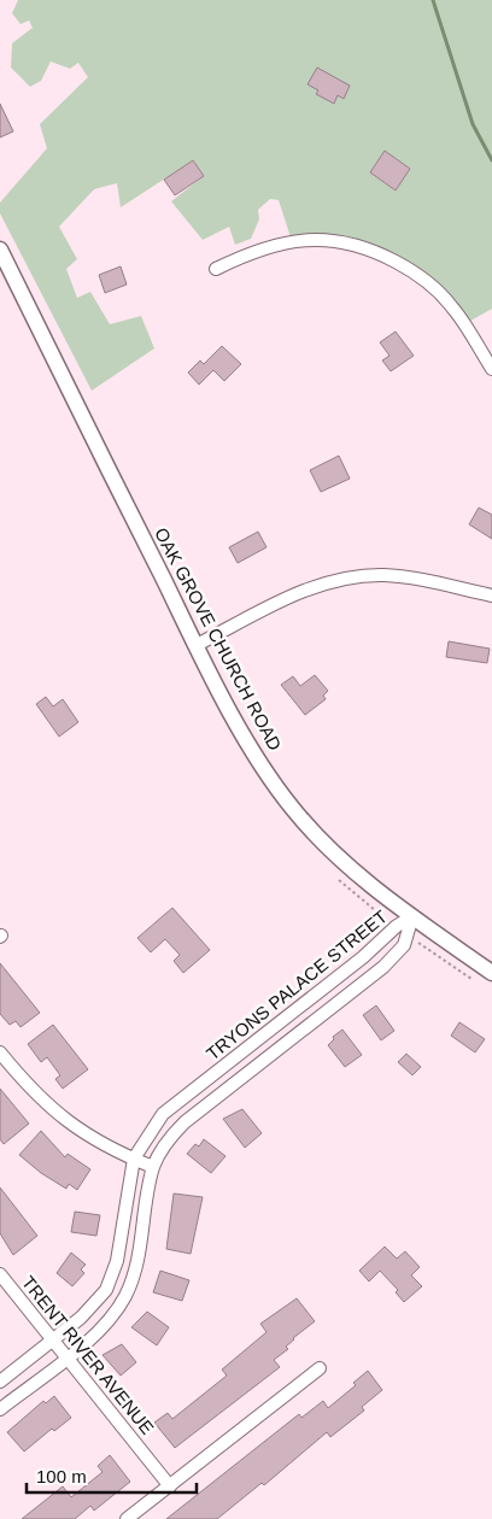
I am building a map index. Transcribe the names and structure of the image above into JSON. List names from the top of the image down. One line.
{"streets":{"main road":["OAK GROVE CHURCH ROAD"],"street":["TRYONS PALACE STREET","TRENT RIVER AVENUE"]},"crossings":[["OAK GROVE CHURCH ROAD","TRYONS PALACE STREET"],["TRYONS PALACE STREET","TRENT RIVER AVENUE"]],"scale_bar":"100 m"}
